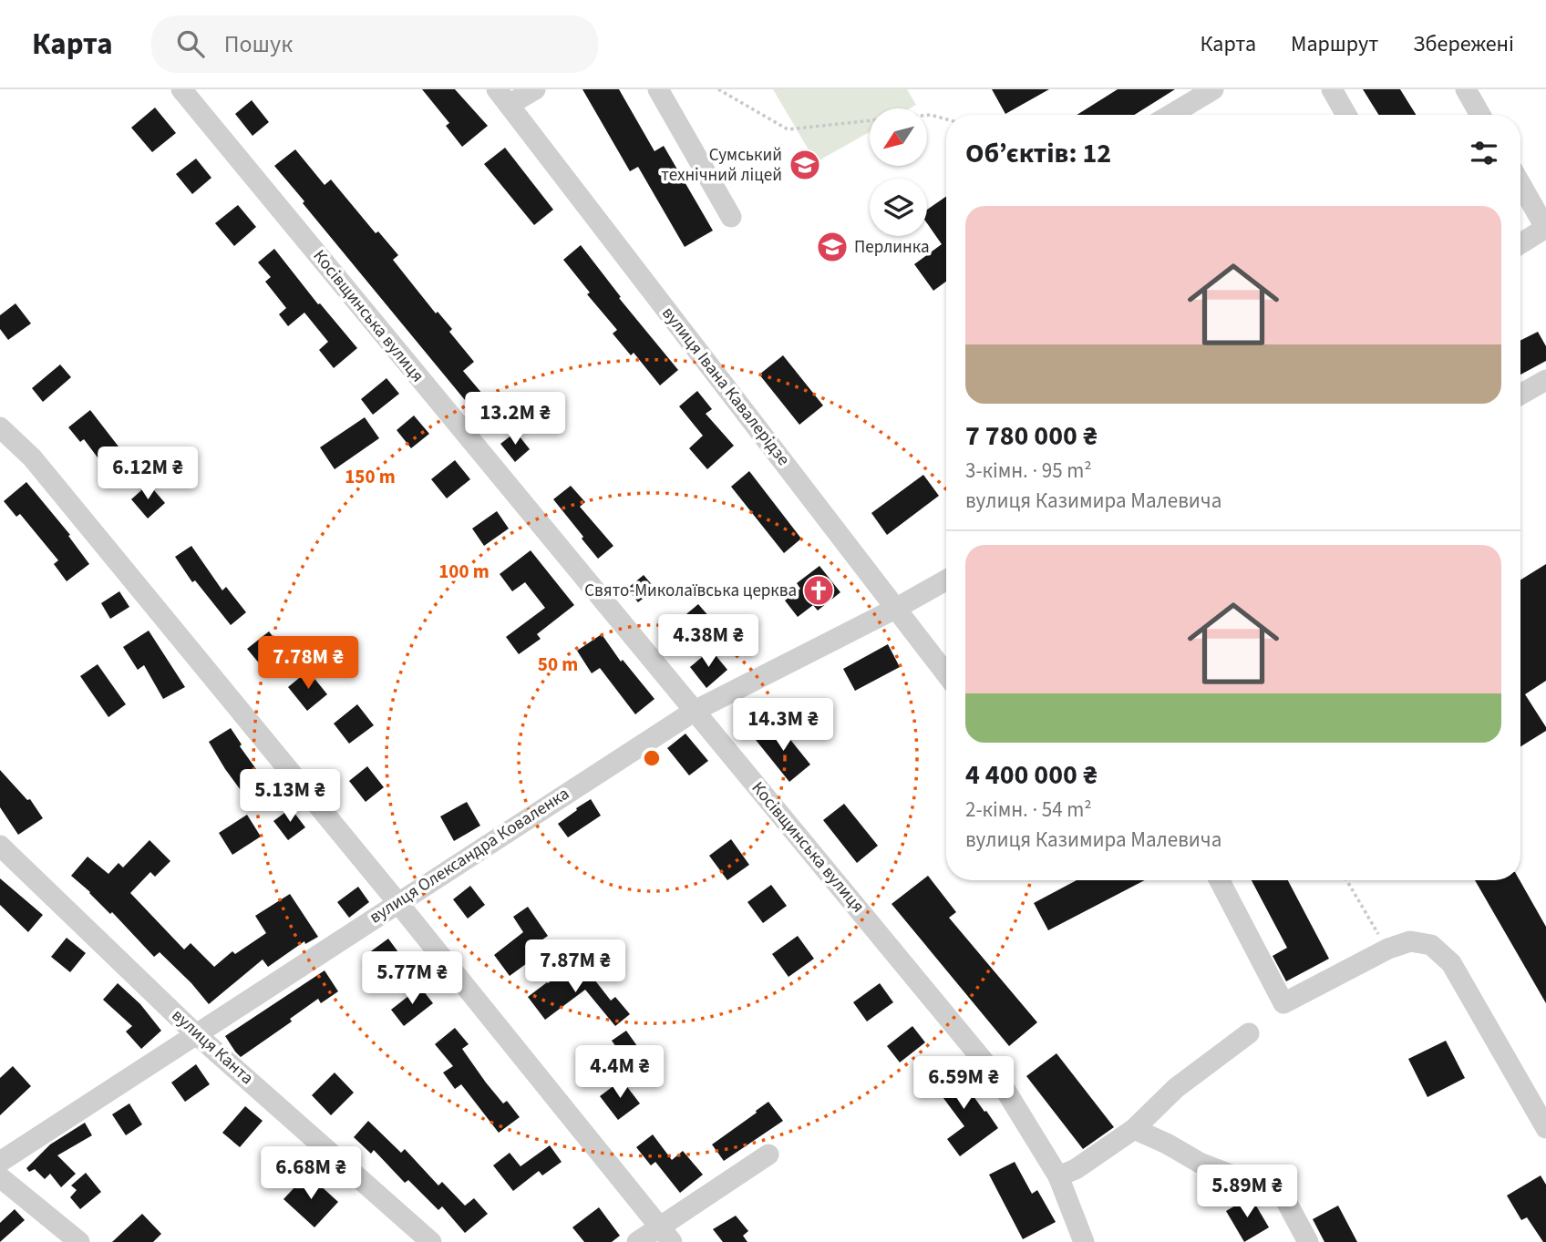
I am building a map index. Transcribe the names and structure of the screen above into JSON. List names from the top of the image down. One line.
{"streets":{"street":["Косівщинська вулиця","вулиця Івана Кавалерідзе","вулиця Олександра Коваленка","вулиця Канта"]},"crossings":[["Косівщинська вулиця","вулиця Олександра Коваленка"],["вулиця Івана Кавалерідзе","вулиця Олександра Коваленка"],["вулиця Олександра Коваленка","вулиця Канта"]],"places":{"school or university":["Сумський технічний ліцей","Перлинка"],"church":["Свято-Миколаївська церква"]},"north":"bottom left","page":{"header":"Карта","search":"Пошук","nav":["Карта","Маршрут","Збережені"],"heading":"Об’єктів: 12","list":[{"name":"7 780 000 ₴","note":"3-кімн. · 95 m² · вулиця Казимира Малевича"},{"name":"4 400 000 ₴","note":"2-кімн. · 54 m² · вулиця Казимира Малевича"}],"price":["13.2M ₴","6.12M ₴","4.38M ₴","7.78M ₴","14.3M ₴","5.13M ₴","7.87M ₴","5.77M ₴","4.4M ₴","6.59M ₴","6.68M ₴","5.89M ₴"]},"rings":["150 m","100 m","50 m"]}
